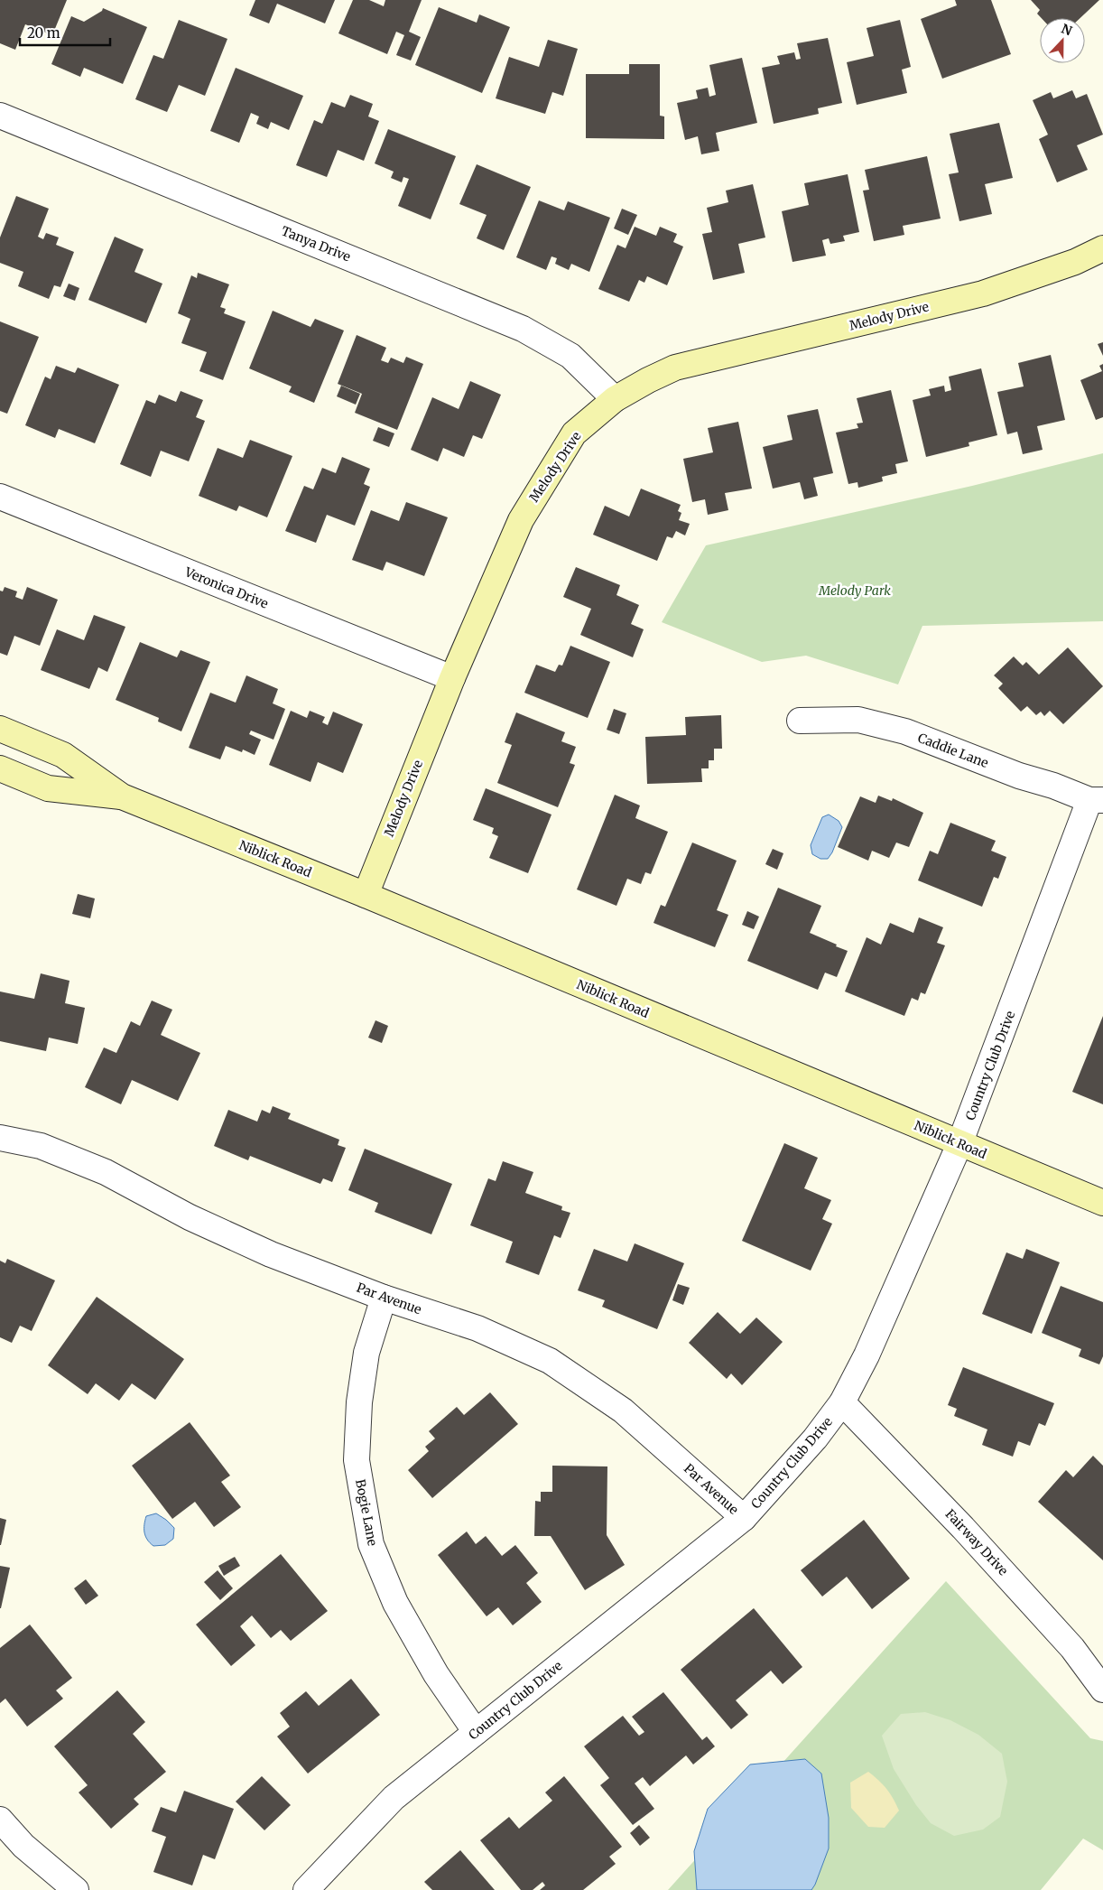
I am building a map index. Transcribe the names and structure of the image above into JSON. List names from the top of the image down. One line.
{"streets":{"main road":["Melody Drive","Niblick Road"],"street":["Tanya Drive","Veronica Drive","Caddie Lane","Country Club Drive","Par Avenue","Bogie Lane","Fairway Drive"]},"crossings":[["Tanya Drive","Melody Drive"],["Melody Drive","Veronica Drive"],["Melody Drive","Niblick Road"],["Caddie Lane","Country Club Drive"],["Niblick Road","Country Club Drive"],["Country Club Drive","Par Avenue"],["Country Club Drive","Bogie Lane"],["Country Club Drive","Fairway Drive"],["Par Avenue","Bogie Lane"]],"parks":["Melody Park"],"scale_bar":"20 m","north":"top"}
